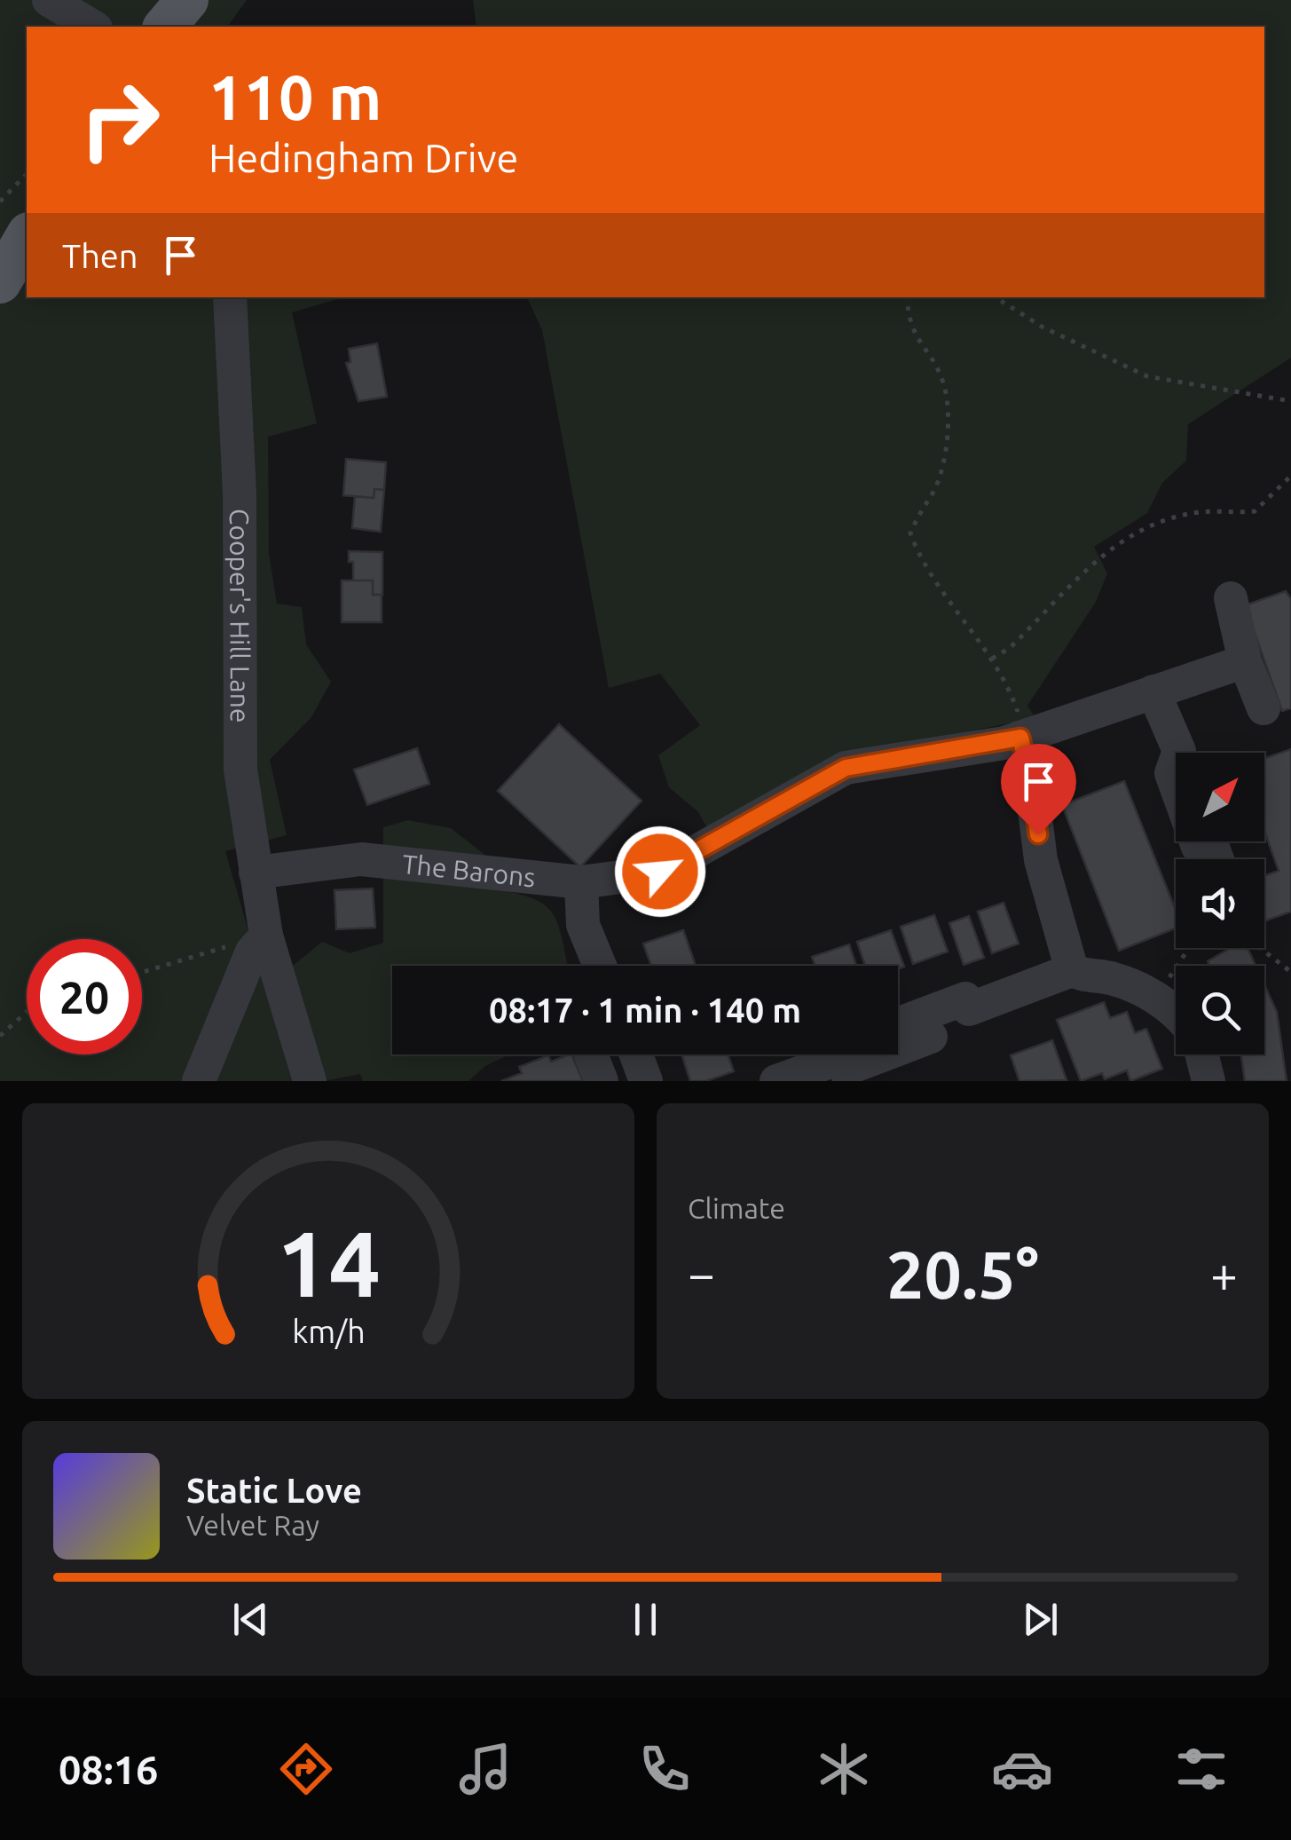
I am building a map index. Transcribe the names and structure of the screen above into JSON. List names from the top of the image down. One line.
{"streets":{"street":["Cooper's Hill Lane","The Barons"]},"crossings":[["Cooper's Hill Lane","The Barons"]],"north":"top right","page":{"turn":["110 m","Hedingham Drive"],"then":"Then","limit":"20","trip":"08:17 · 1 min · 140 m","tile":"Climate","heat":["−","20.5°","+"],"song":["Static Love","Velvet Ray"],"tabs":"08:16","gauge":["14","km/h"]}}
